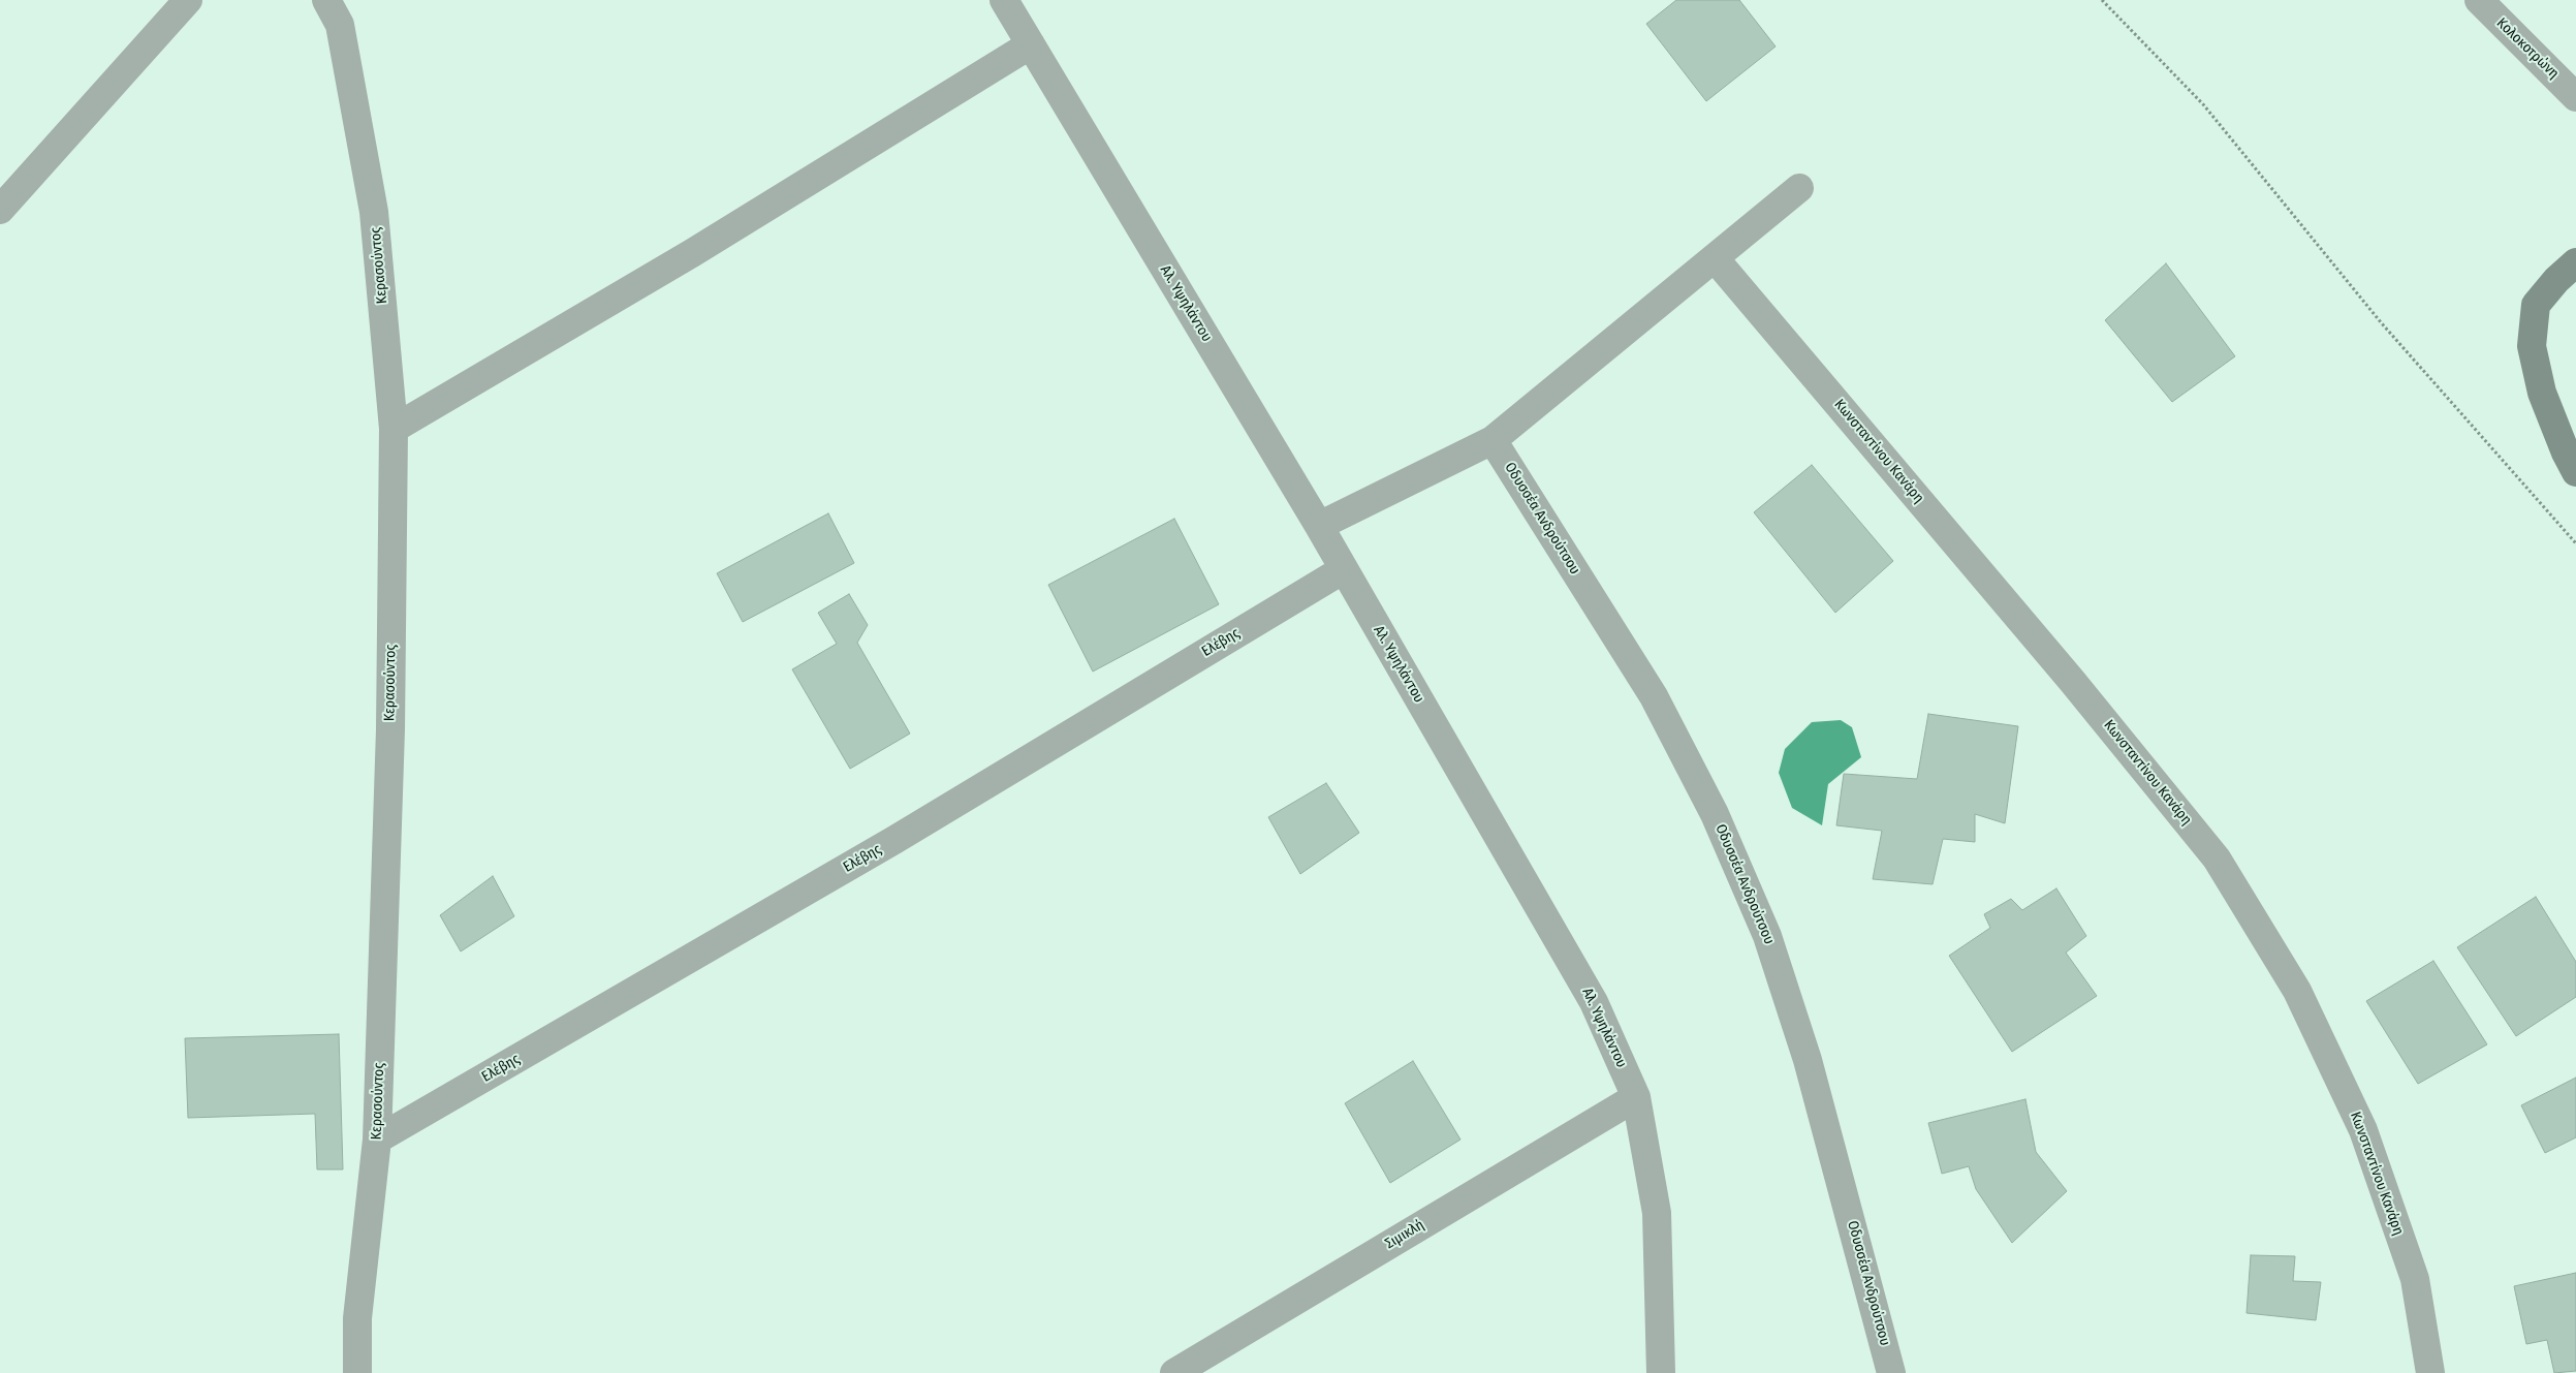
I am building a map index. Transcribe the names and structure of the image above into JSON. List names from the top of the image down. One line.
{"streets":{"street":["Κολοκοτρώνη","Κερασούντος","Αλ. Υψηλάντου","Κωνσταντίνου Κανάρη","Οδυσσέα Ανδρούτσου","Ελέβης","Σιμικλή"]},"crossings":[["Κερασούντος","Ελέβης"],["Αλ. Υψηλάντου","Ελέβης"],["Αλ. Υψηλάντου","Σιμικλή"]]}
